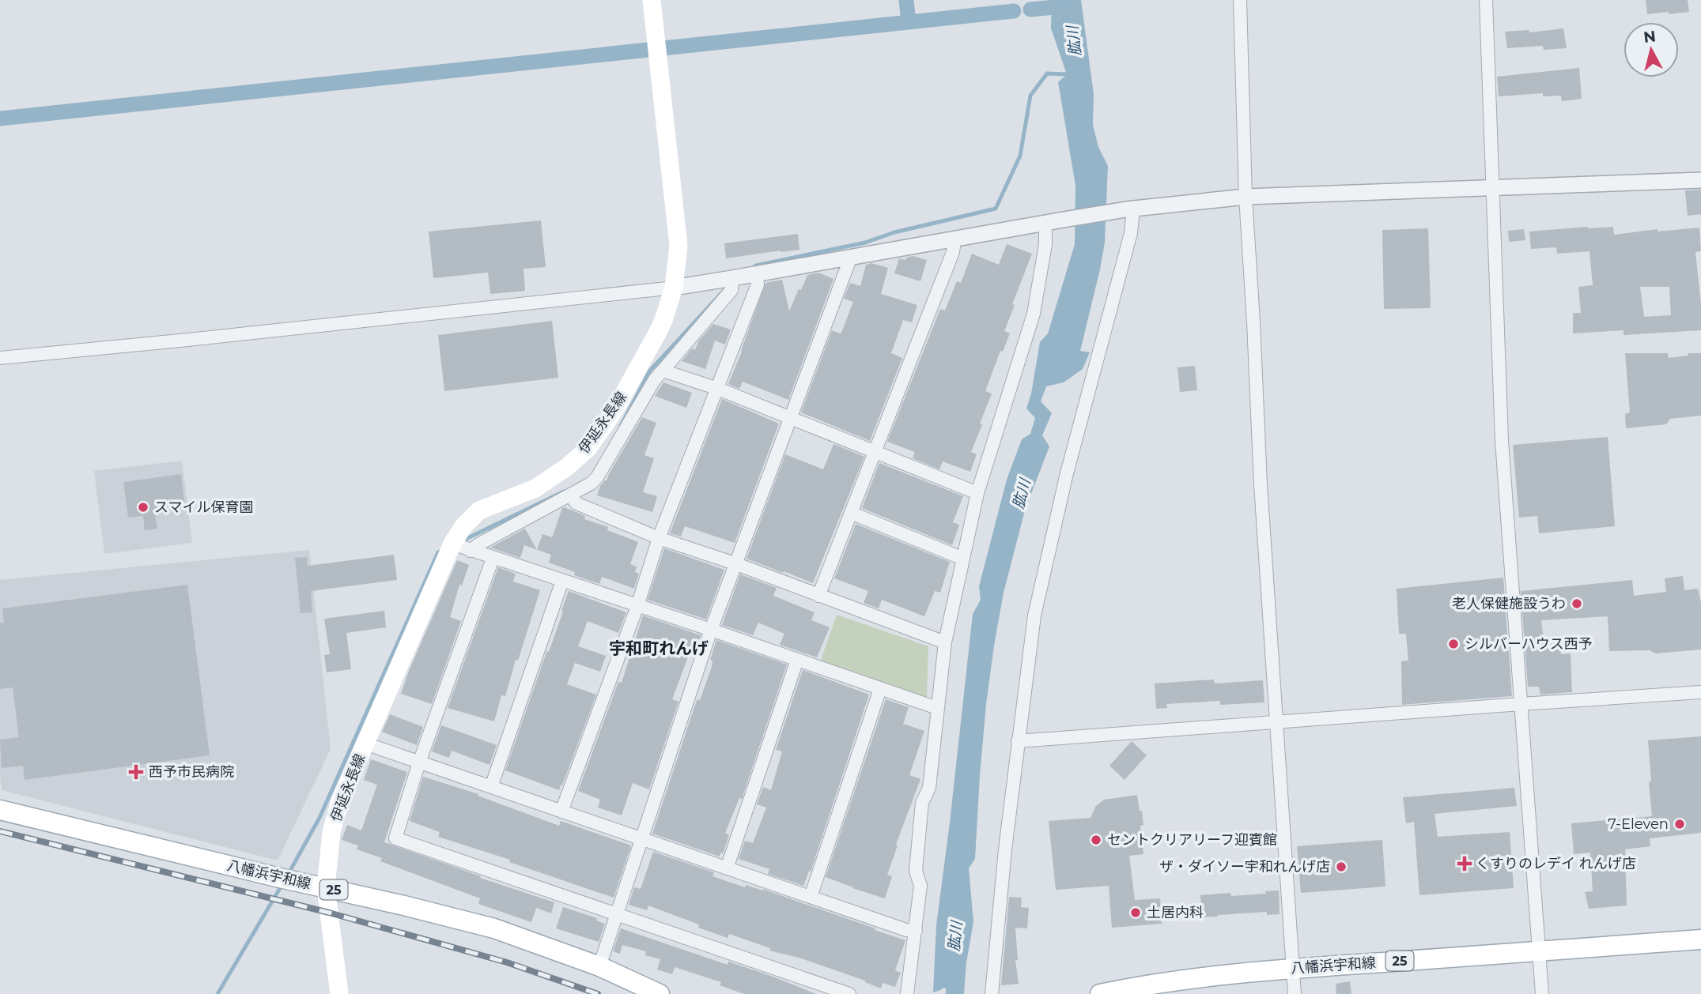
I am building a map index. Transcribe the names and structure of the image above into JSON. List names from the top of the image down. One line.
{"streets":{"main road":["伊延永長線","八幡浜宇和線","25"]},"crossings":[["伊延永長線","八幡浜宇和線"]],"districts":["宇和町れんげ"],"water":["肱川"],"places":{"other":["スマイル保育園","老人保健施設うわ","シルバーハウス西予","7-Eleven","セントクリアリーフ迎賓館","ザ・ダイソー宇和れんげ店","土居内科"],"health":["西予市民病院","くすりのレデイ れんげ店"]},"north":"top"}
